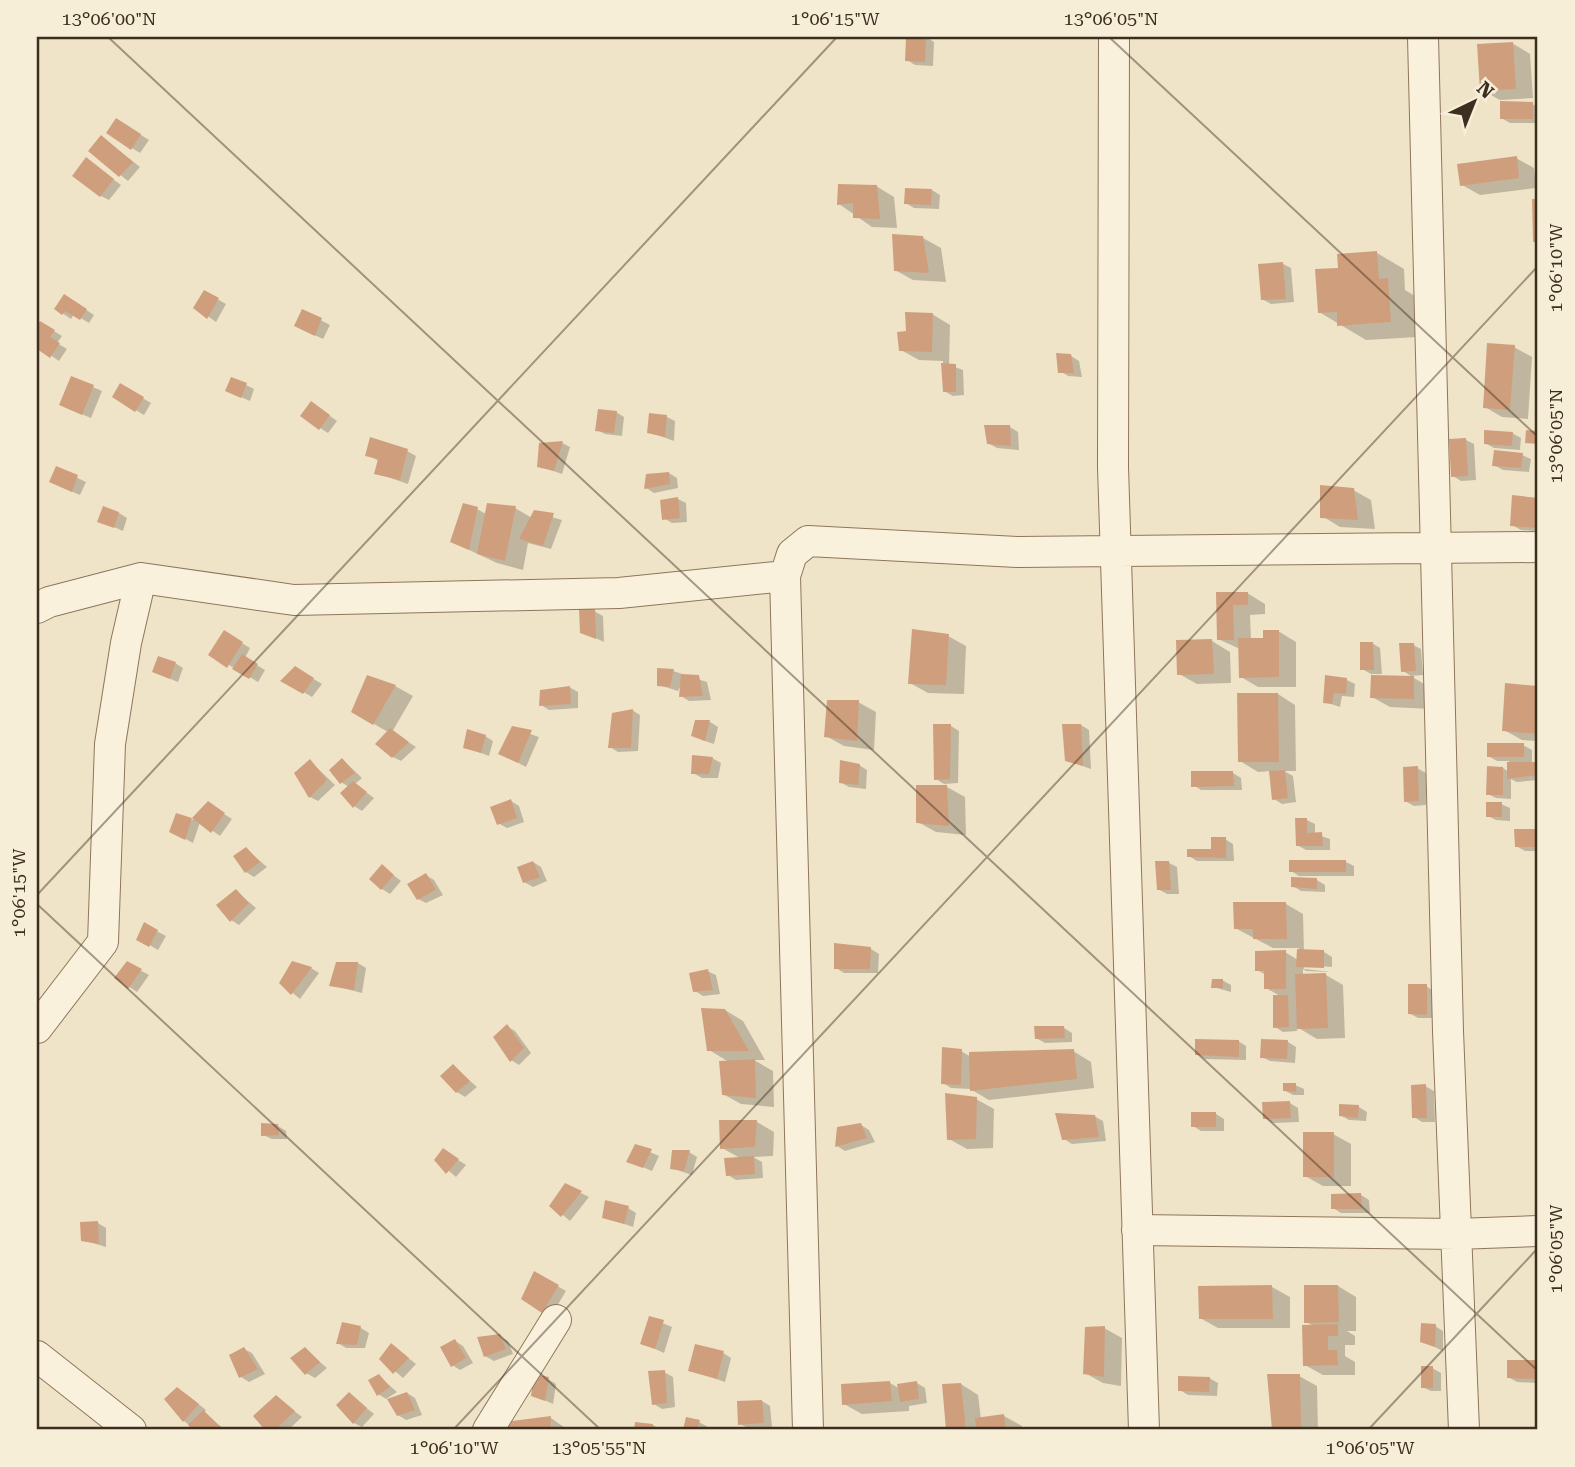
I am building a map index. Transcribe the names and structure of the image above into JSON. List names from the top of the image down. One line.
{"north":"top right","coordinates":["13°06'00\"N","1°06'15\"W","13°06'05\"N","1°06'10\"W","1°06'05\"W","13°05'55\"N"]}
